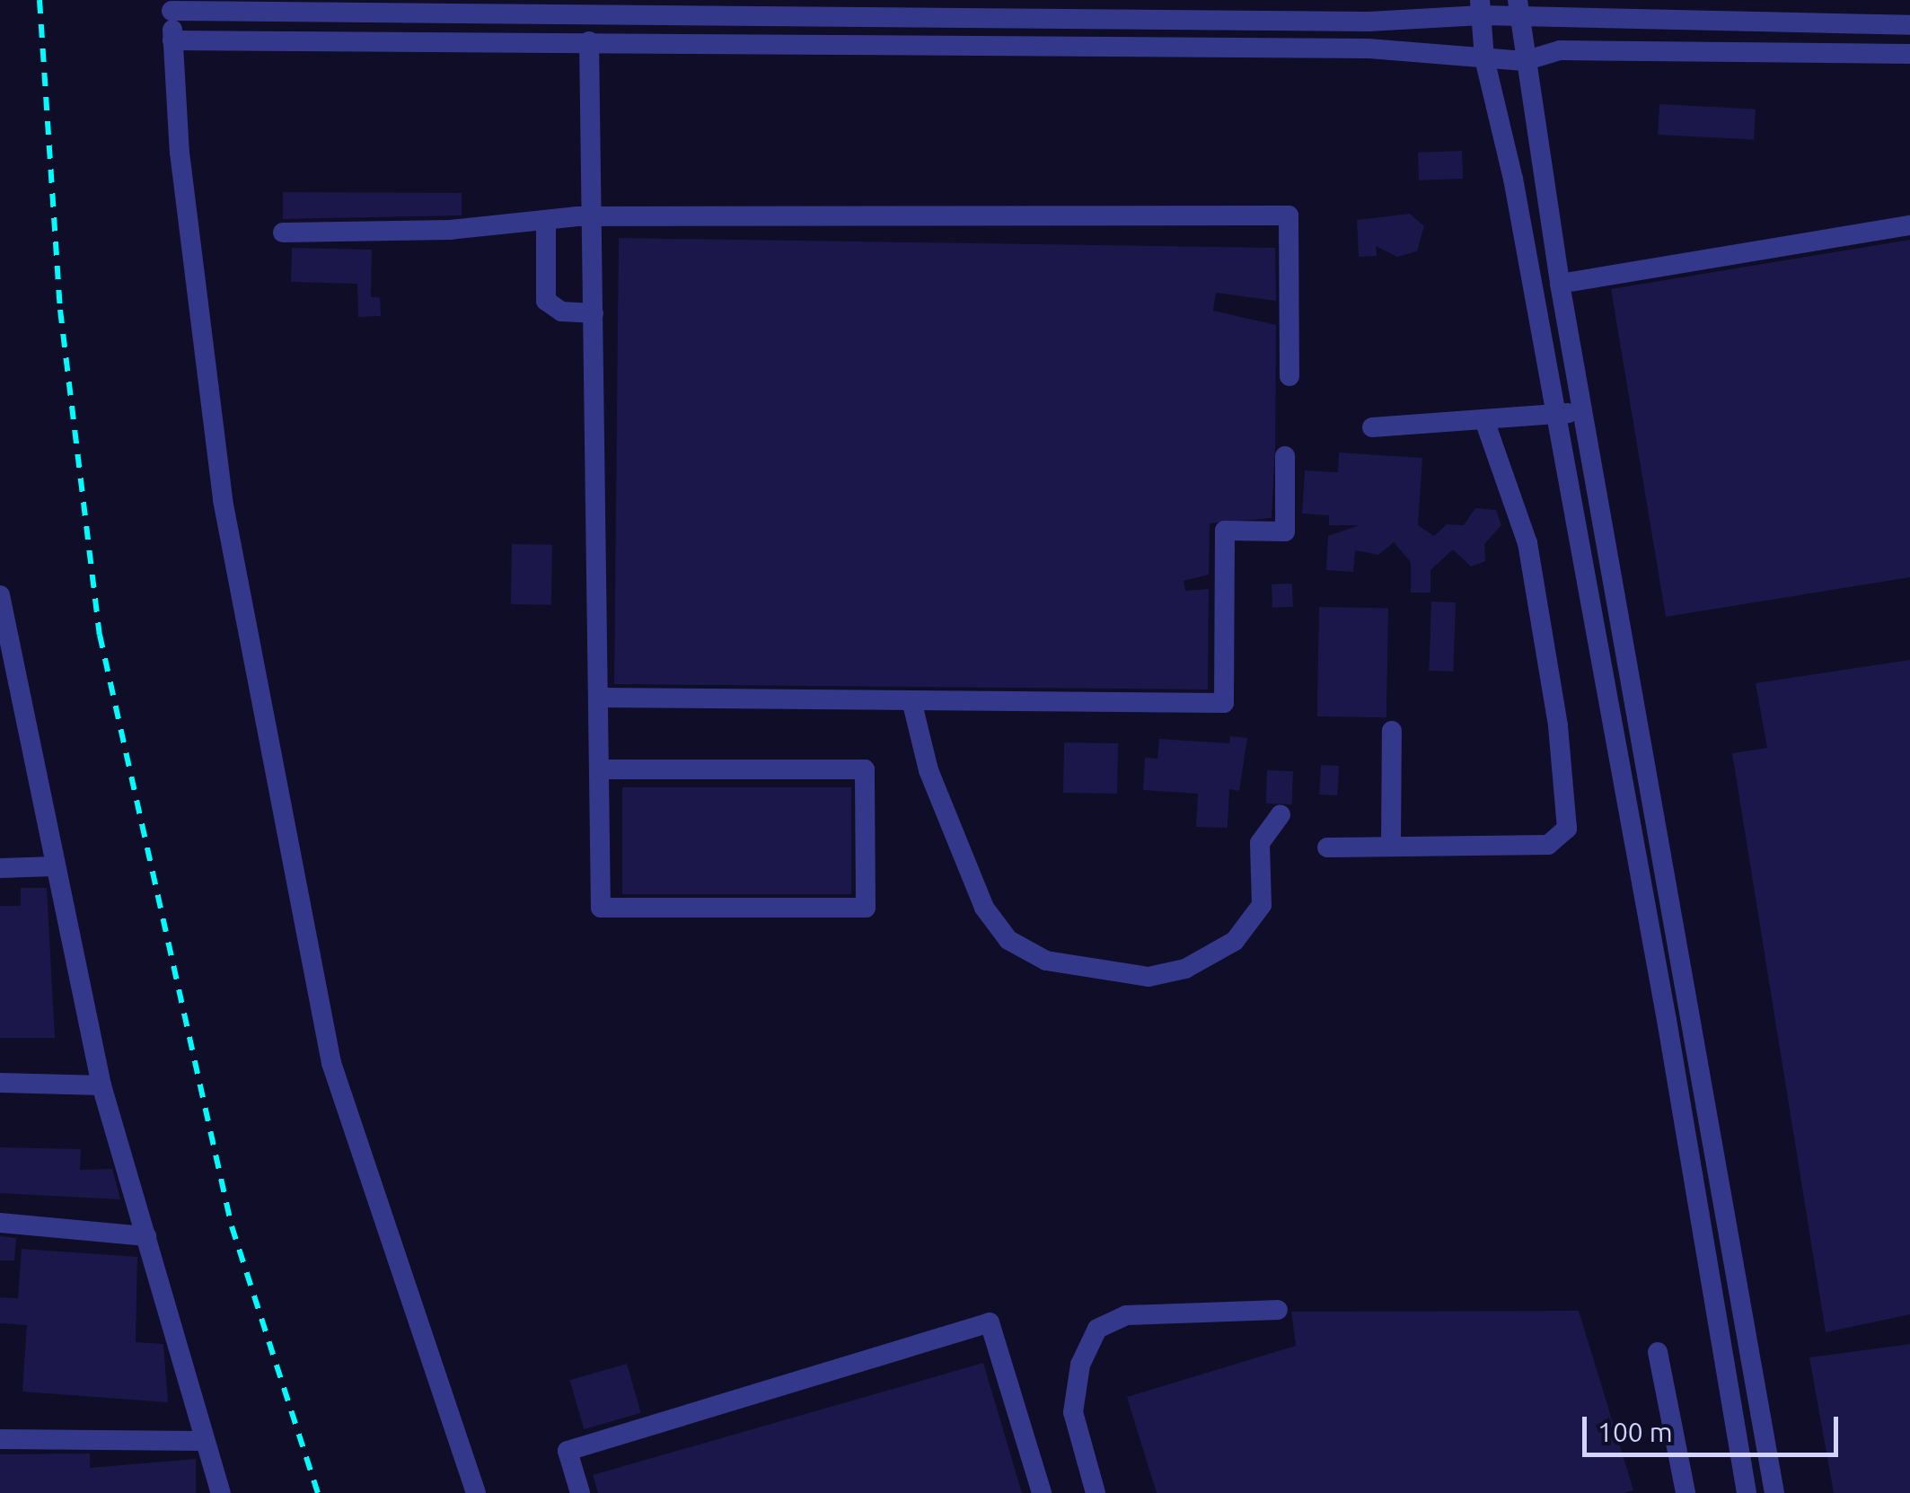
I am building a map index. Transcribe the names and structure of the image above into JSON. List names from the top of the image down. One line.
{"scale_bar":"100 m"}
